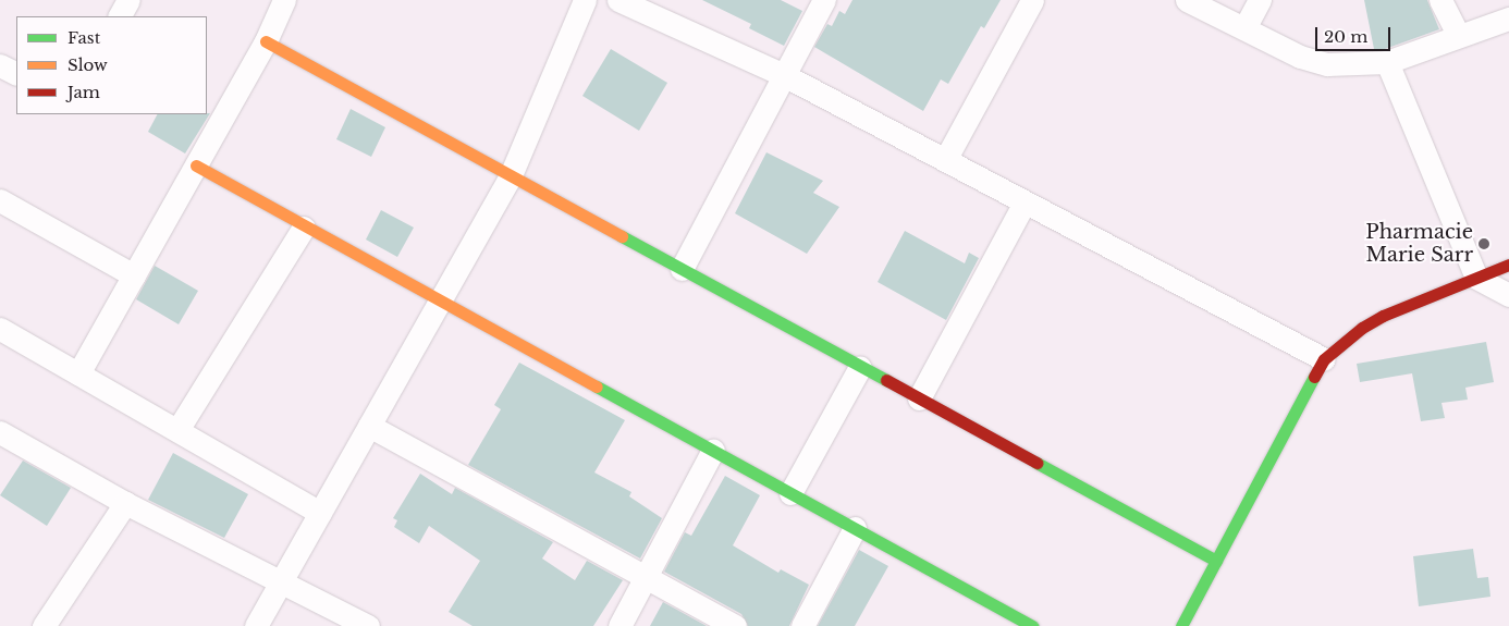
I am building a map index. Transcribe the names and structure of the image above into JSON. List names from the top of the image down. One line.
{"places":["Pharmacie Marie Sarr"],"legend":["Fast","Slow","Jam"],"scale_bar":"20 m"}
